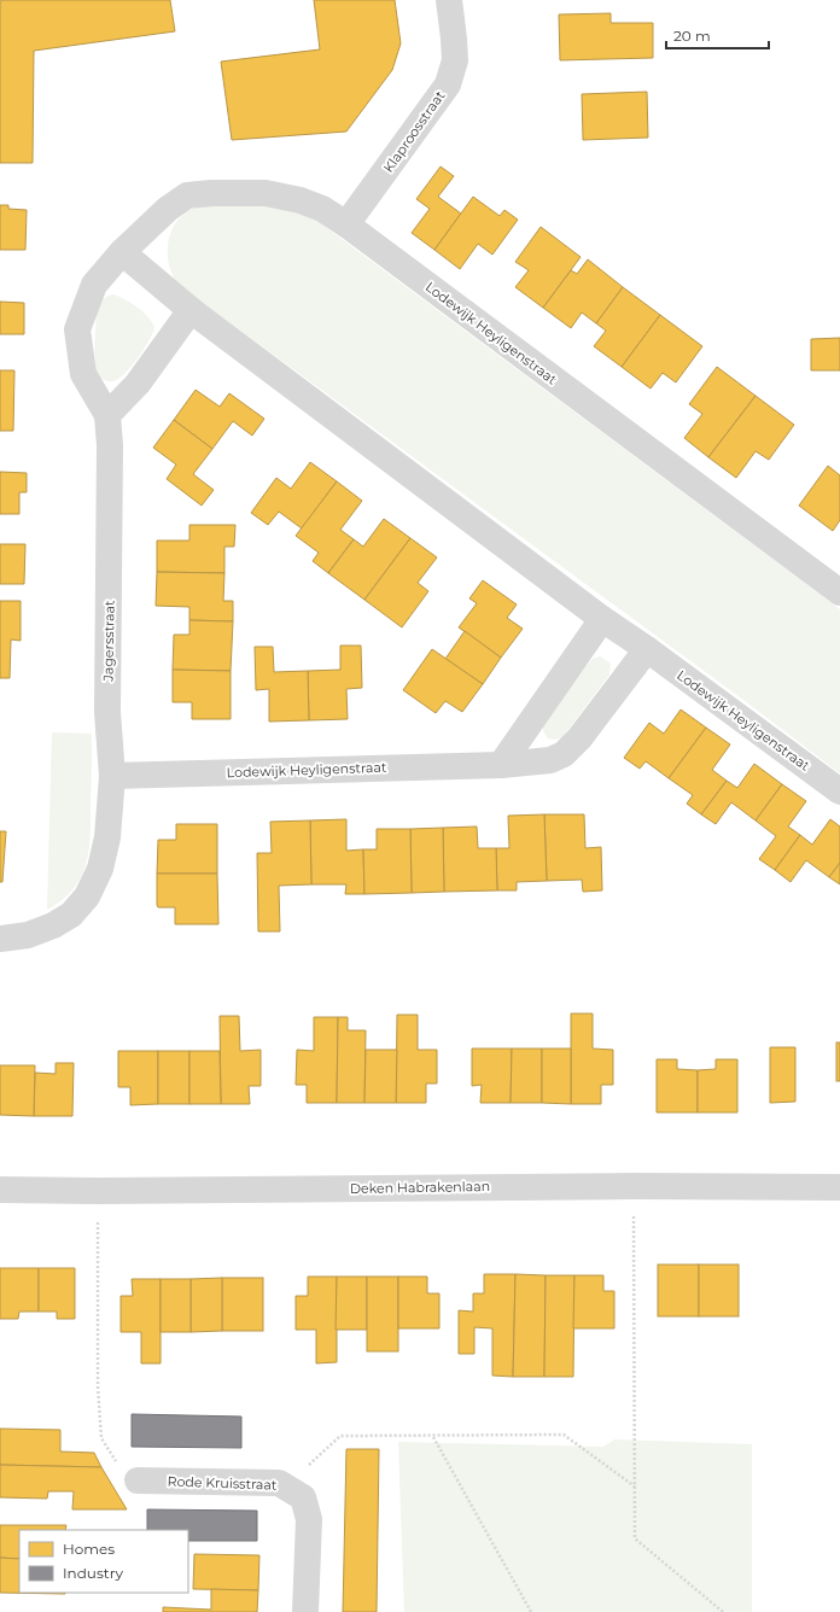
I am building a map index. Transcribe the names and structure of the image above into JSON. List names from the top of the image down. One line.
{"streets":{"street":["Klaproosstraat","Lodewijk Heyligenstraat","Jagersstraat","Deken Habrakenlaan","Rode Kruisstraat"]},"crossings":[["Klaproosstraat","Lodewijk Heyligenstraat"],["Lodewijk Heyligenstraat","Jagersstraat"]],"legend":["Homes","Industry"],"scale_bar":"20 m"}
